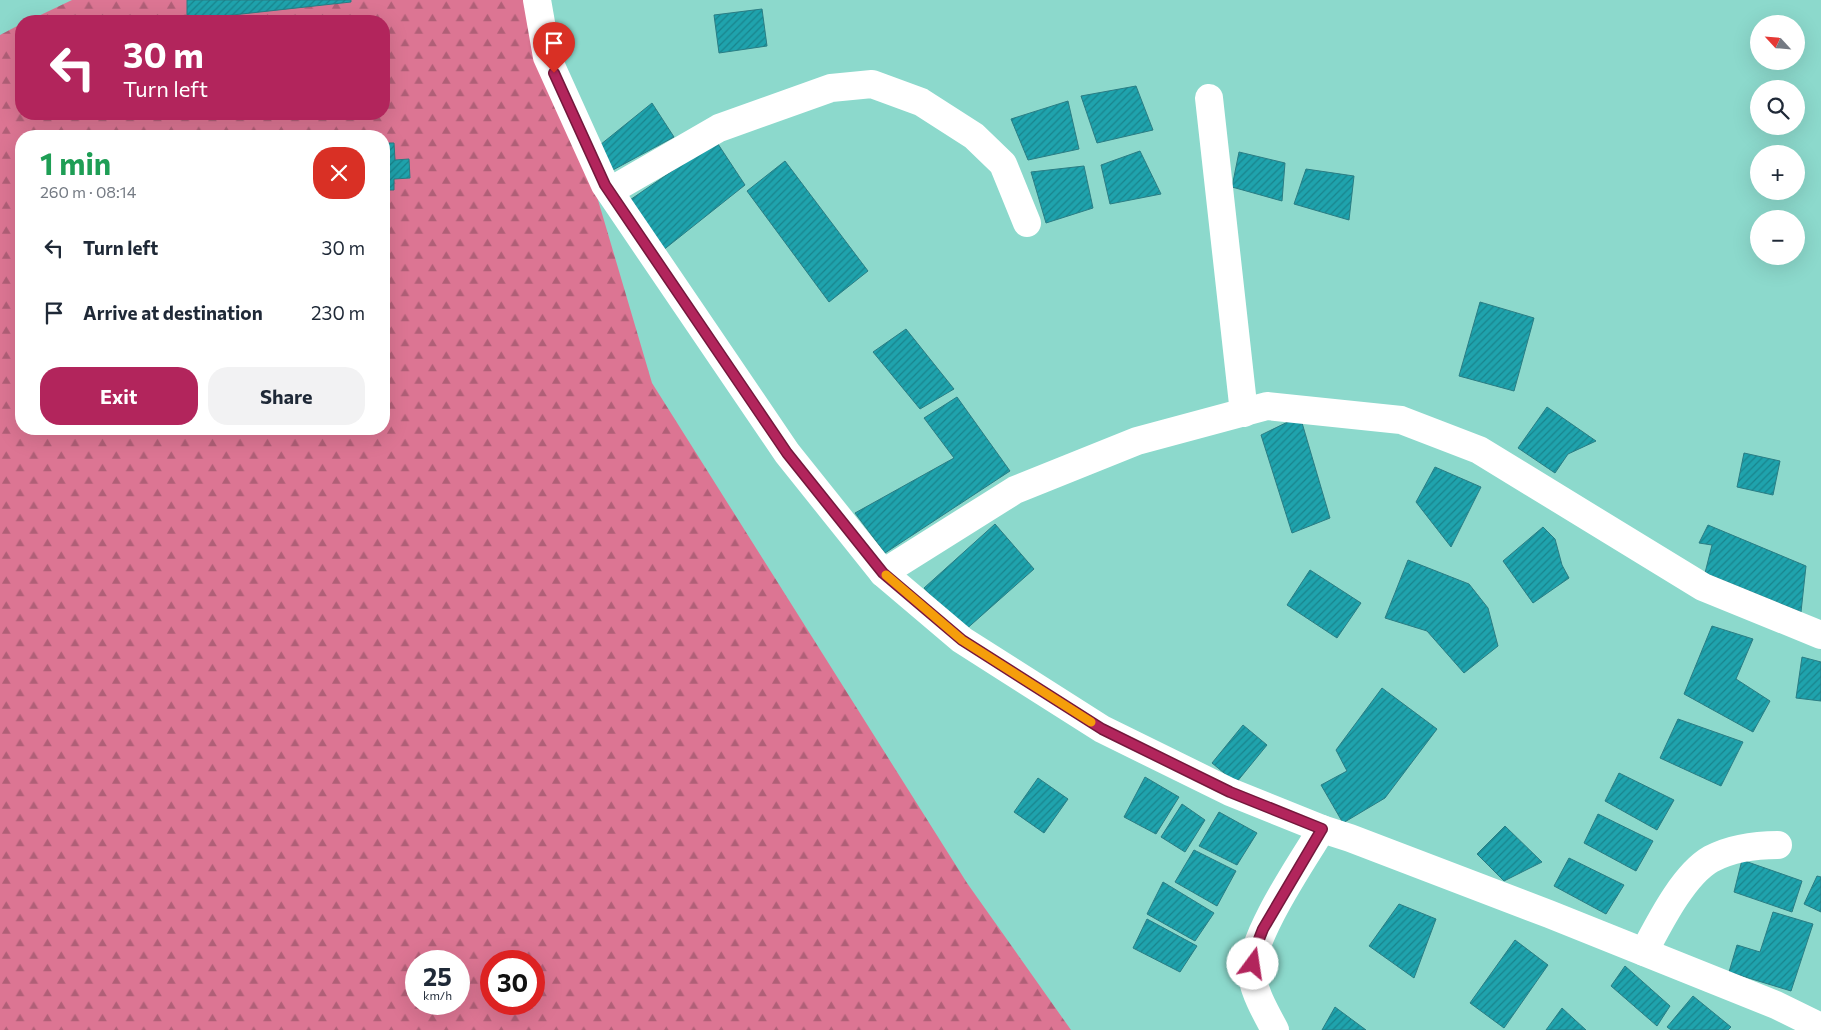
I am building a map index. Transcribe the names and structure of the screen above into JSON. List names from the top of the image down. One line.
{"north":"top left","page":{"map_buttons":["+","−"],"turn":["30 m","Turn left"],"heading":["1 min","260 m · 08:14"],"list":[{"name":"Turn left","value":"30 m"},{"name":"Arrive at destination","value":"230 m"}],"buttons":["Exit","Share"],"speed":"25 km/h","limit":"30"}}
